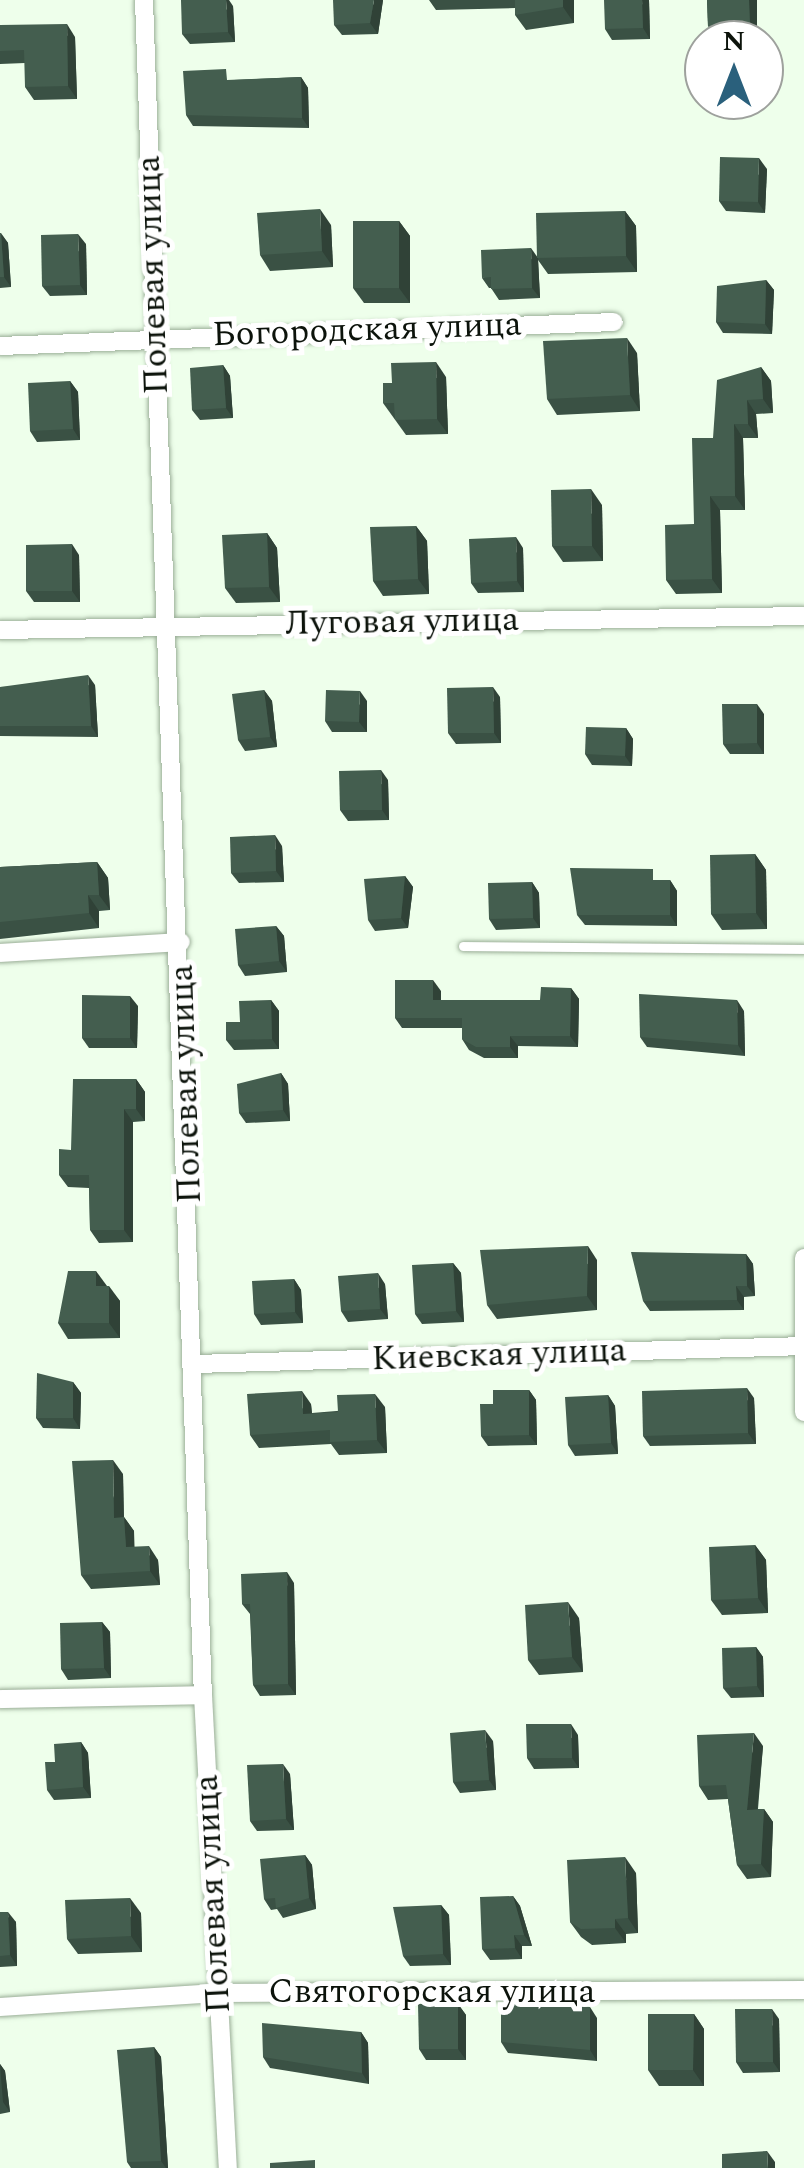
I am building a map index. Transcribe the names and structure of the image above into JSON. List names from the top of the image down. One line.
{"streets":{"street":["Полевая улица","Богородская улица","Луговая улица","Киевская улица","Святогорская улица"]},"crossings":[["Полевая улица","Богородская улица"],["Полевая улица","Луговая улица"],["Полевая улица","Киевская улица"],["Полевая улица","Святогорская улица"]],"north":"top"}
